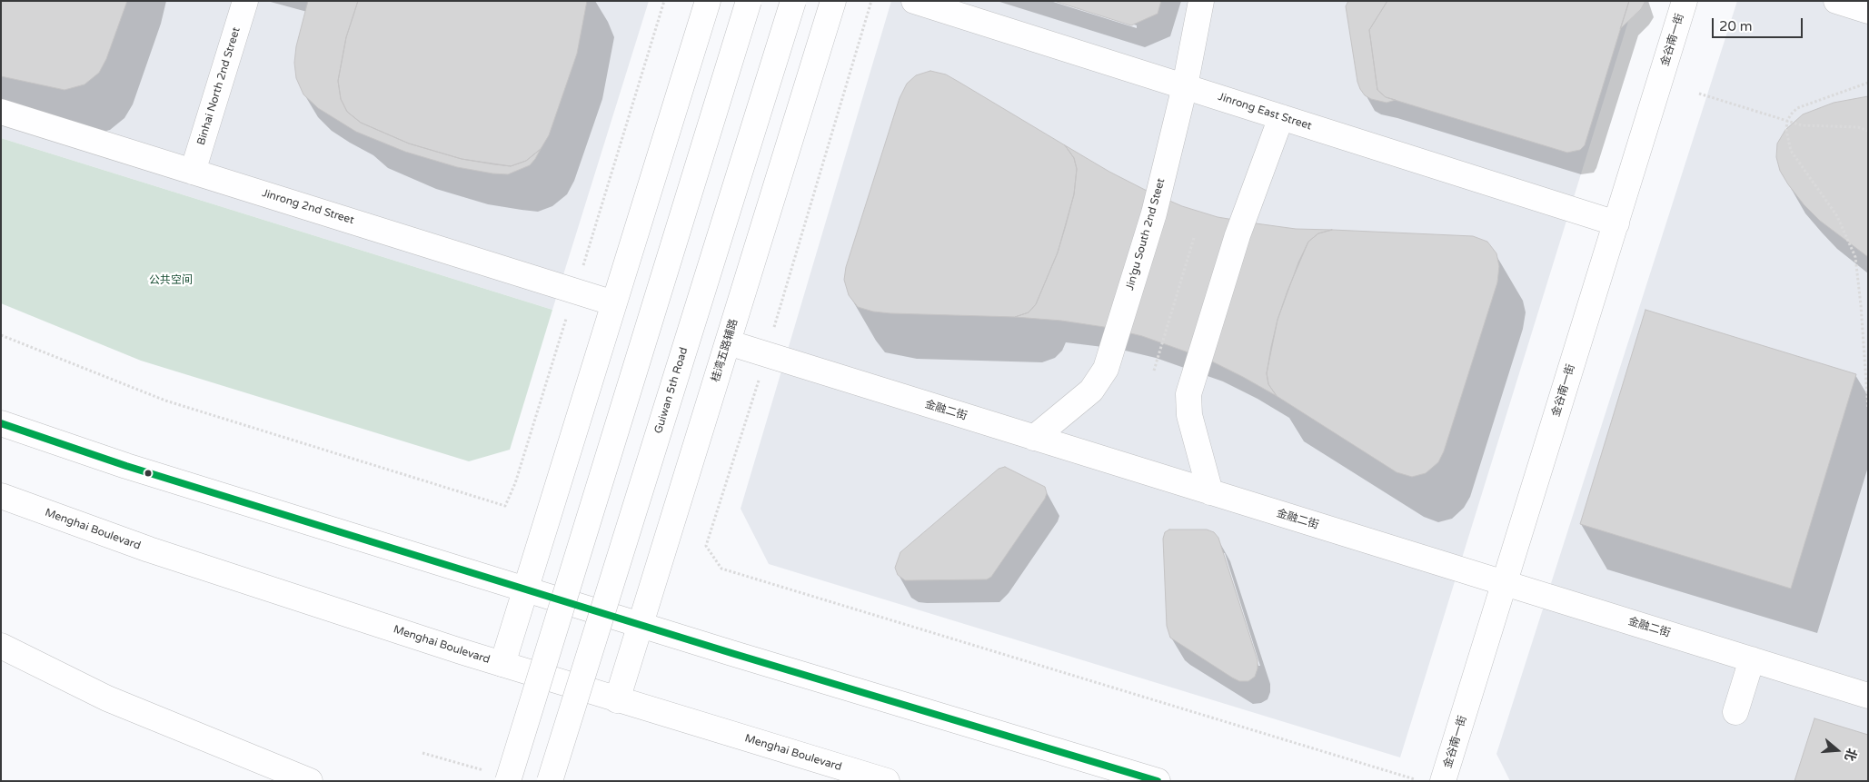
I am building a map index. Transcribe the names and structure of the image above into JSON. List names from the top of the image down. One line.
{"streets":{"street":["金谷南一街","Binhai North 2nd Street","Jinrong East Street","Jinrong 2nd Street","Jin‘gu South 2nd Steet","桂湾五路辅路","Guiwan 5th Road","金融二街","Menghai Boulevard"]},"crossings":[["金谷南一街","Jinrong East Street"],["金谷南一街","金融二街"],["Binhai North 2nd Street","Jinrong 2nd Street"],["Jinrong East Street","Jin‘gu South 2nd Steet"],["Jin‘gu South 2nd Steet","金融二街"],["桂湾五路辅路","金融二街"],["桂湾五路辅路","Menghai Boulevard"]],"parks":["公共空间"],"scale_bar":"20 m","north":"right"}
